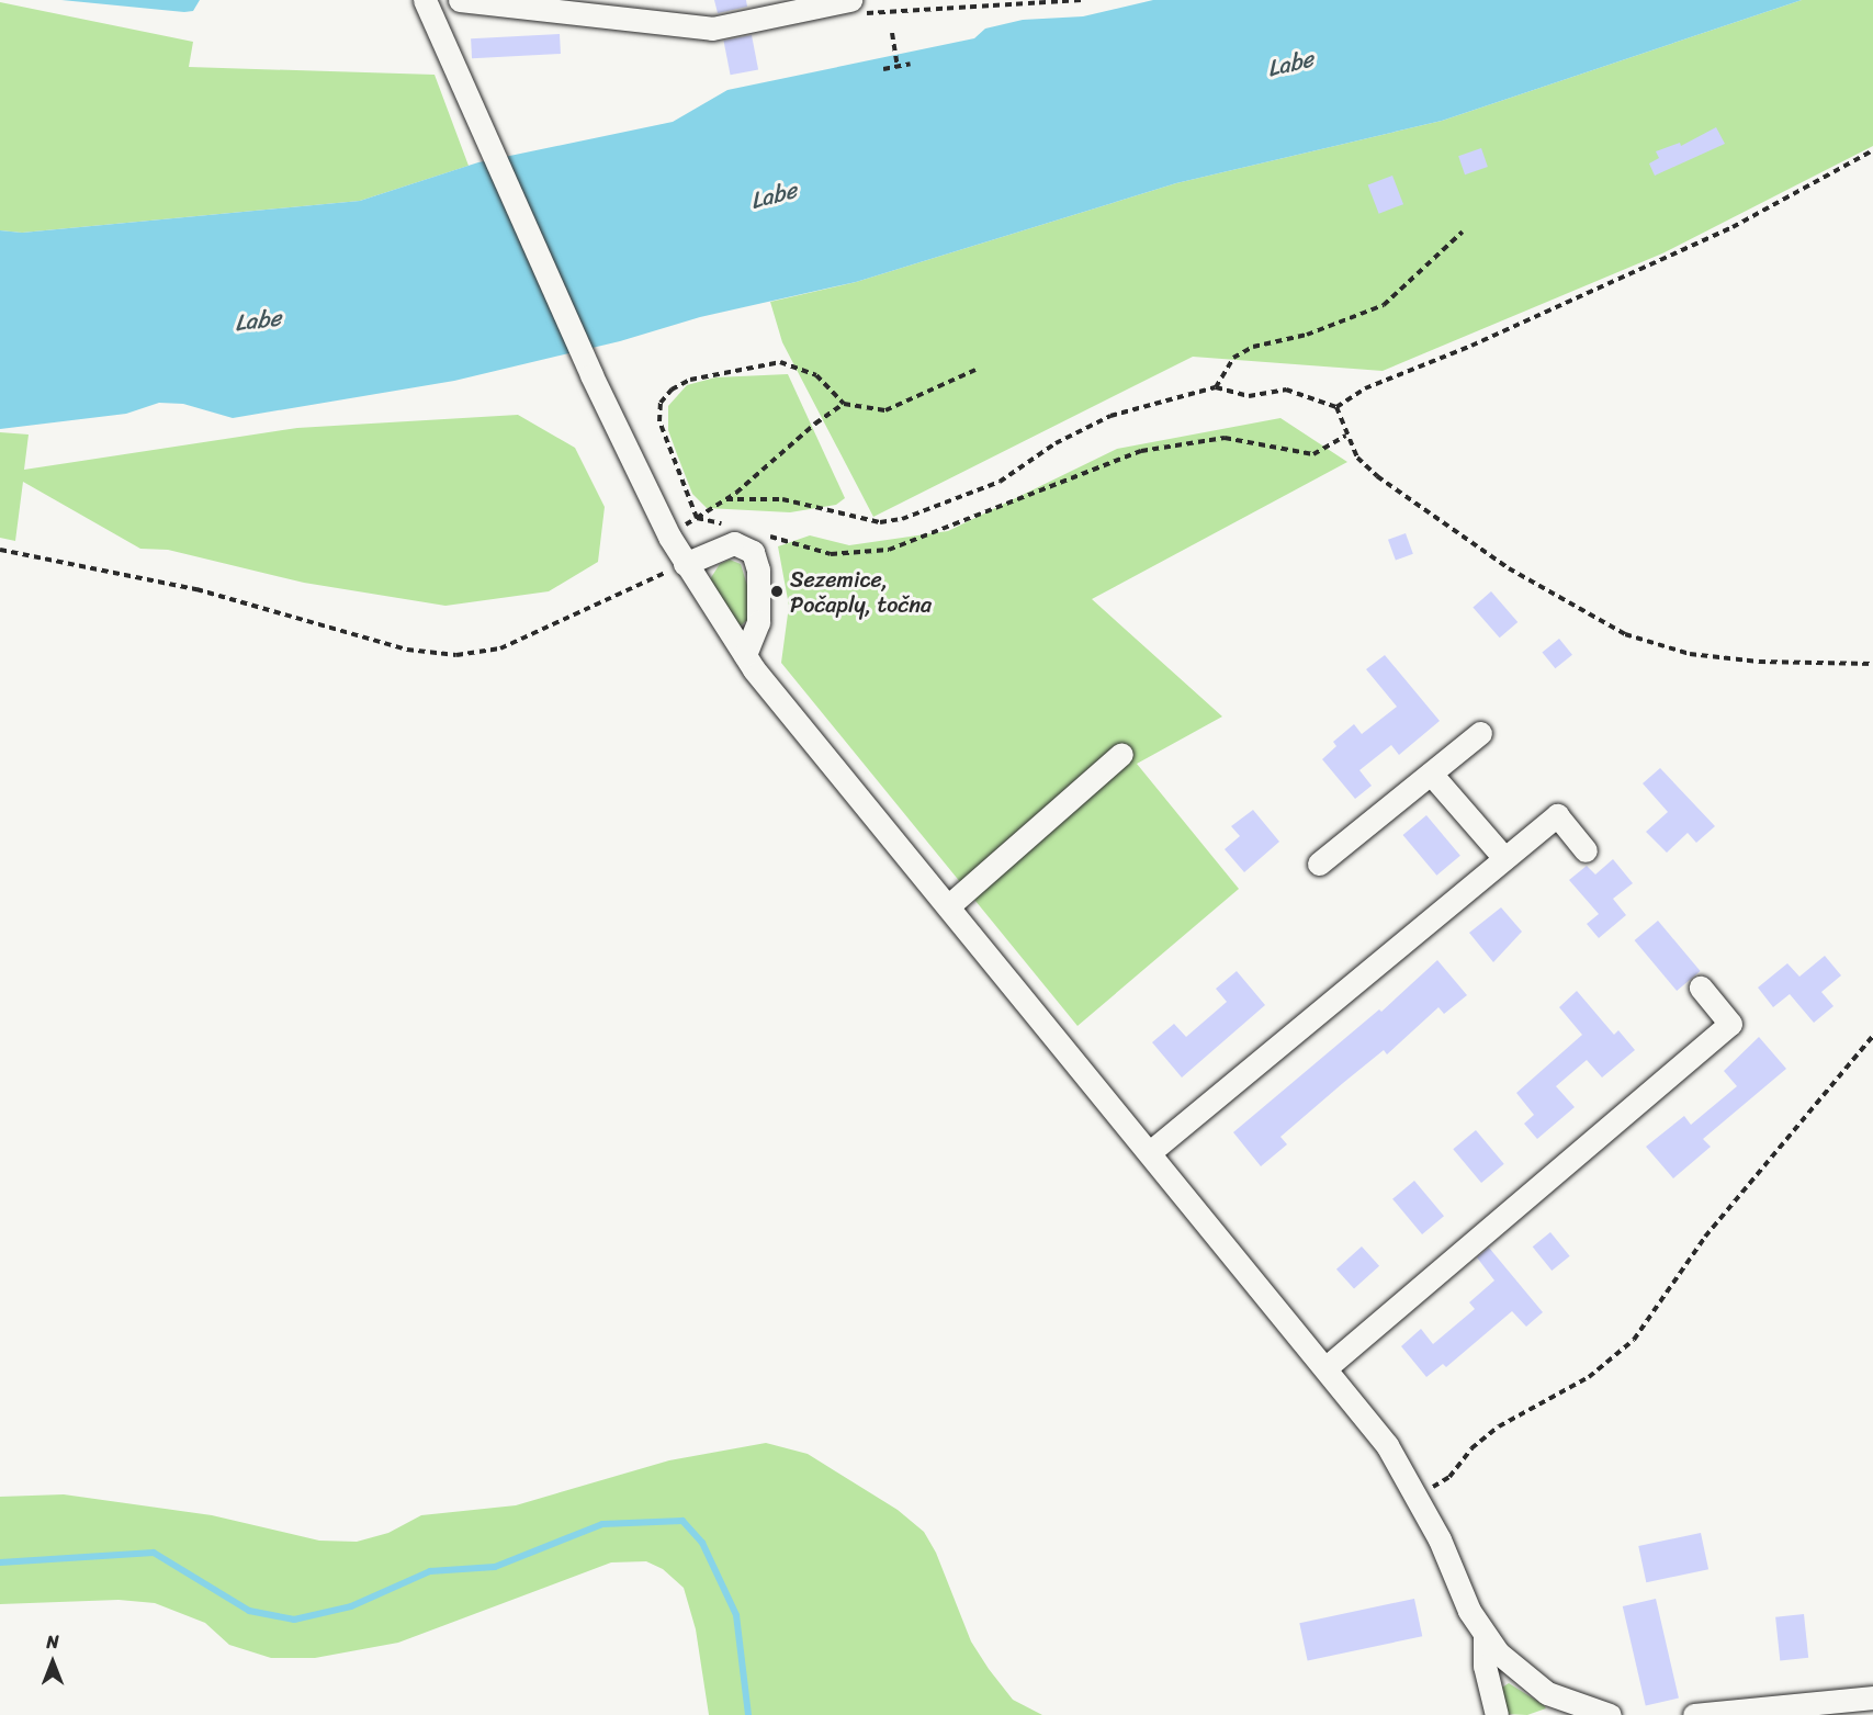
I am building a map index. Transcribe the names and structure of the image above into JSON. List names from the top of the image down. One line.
{"water":["Labe"],"places":["Sezemice, Počaply, točna"],"north":"top"}
